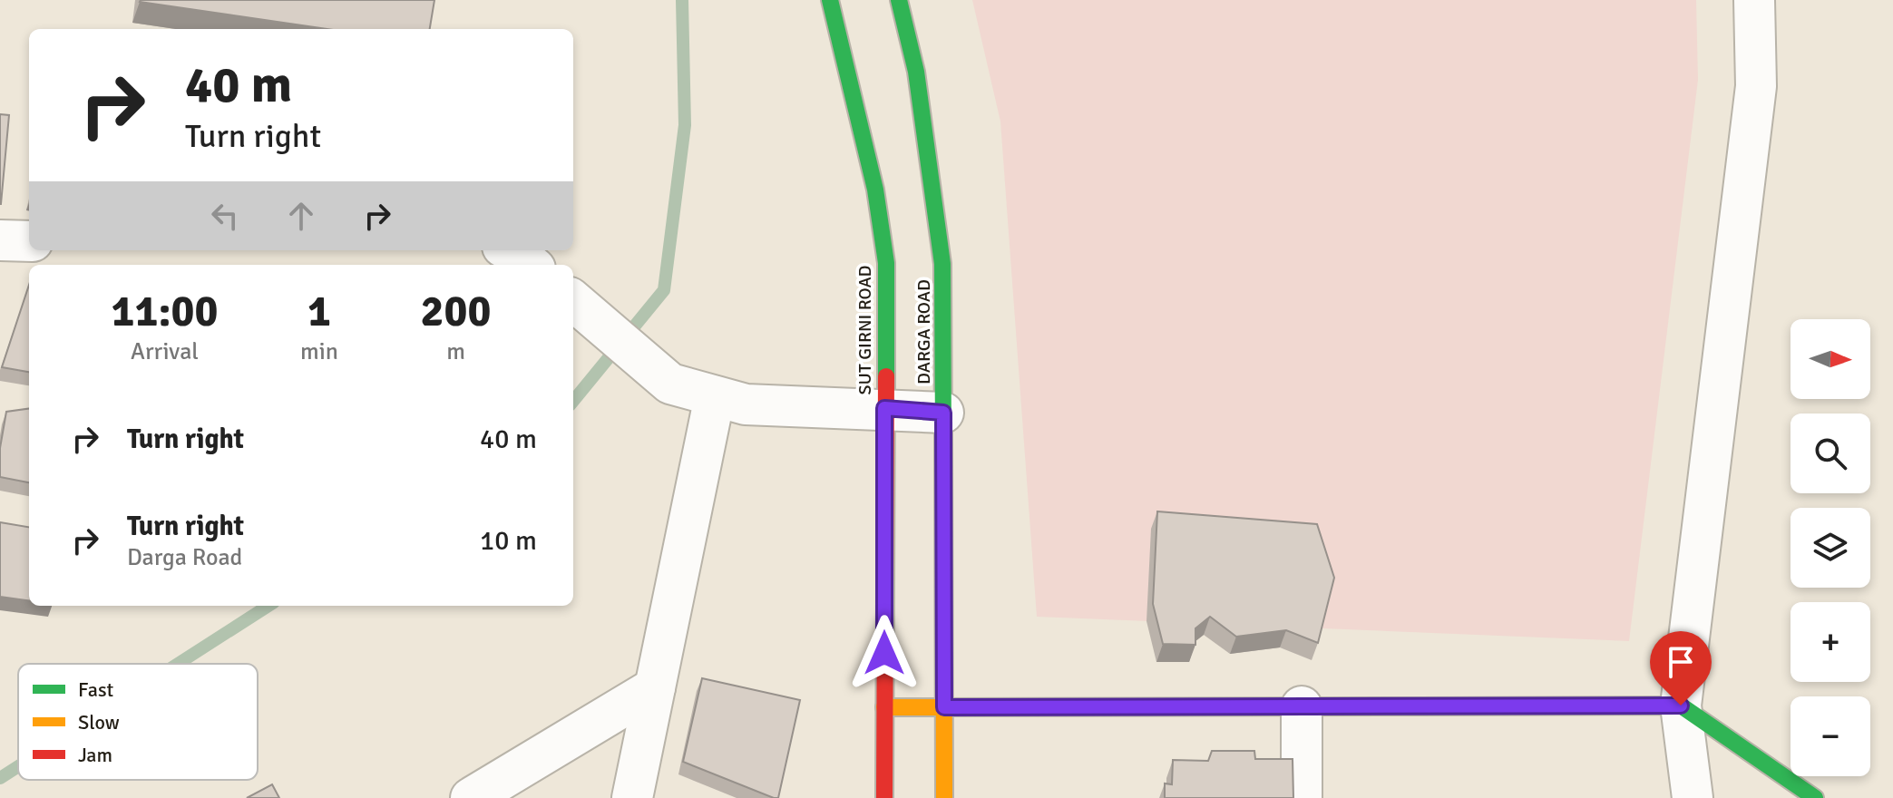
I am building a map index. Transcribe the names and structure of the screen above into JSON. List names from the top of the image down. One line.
{"streets":{"main road":["SUT GIRNI ROAD","DARGA ROAD"]},"legend":["Fast","Slow","Jam"],"north":"right","page":{"turn":["40 m","Turn right"],"eta":["11:00","Arrival","1","min","200","m"],"map_buttons":["+","−"],"list":[{"name":"Turn right","value":"40 m"},{"name":"Turn right","note":"Darga Road","value":"10 m"}]}}
